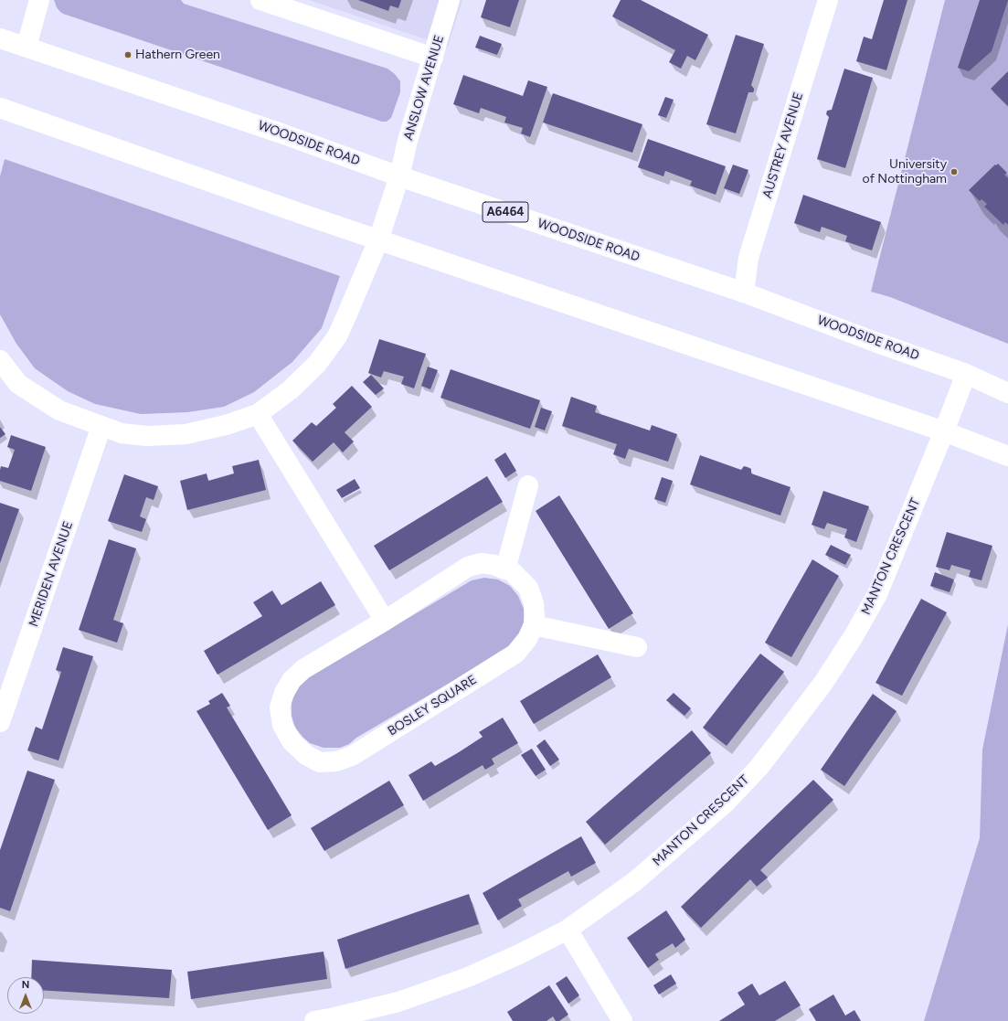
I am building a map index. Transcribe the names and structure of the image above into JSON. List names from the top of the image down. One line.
{"streets":{"street":["ANSLOW AVENUE","WOODSIDE ROAD","AUSTREY AVENUE","A6464","MANTON CRESCENT","MERIDEN AVENUE","BOSLEY SQUARE"]},"crossings":[["ANSLOW AVENUE","WOODSIDE ROAD"],["WOODSIDE ROAD","AUSTREY AVENUE"],["WOODSIDE ROAD","MANTON CRESCENT"]],"places":["Hathern Green","University of Nottingham"],"north":"top"}
